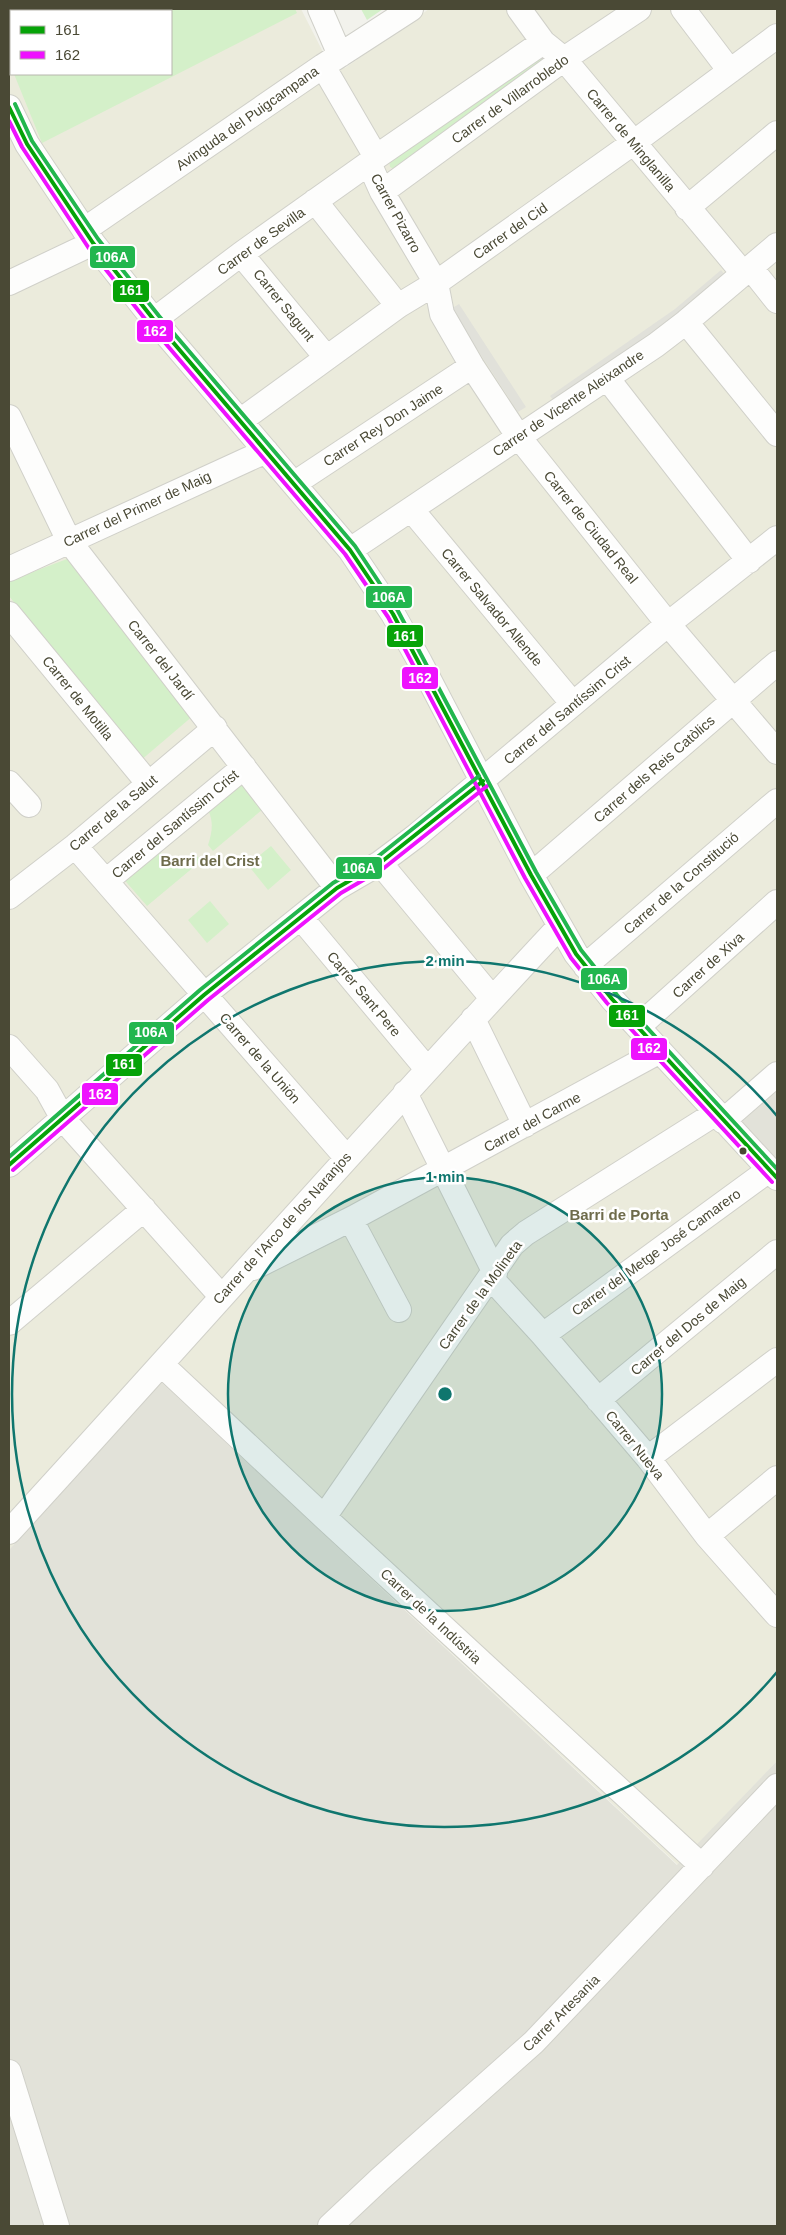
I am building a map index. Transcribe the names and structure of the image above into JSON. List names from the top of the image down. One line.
{"streets":{"street":["Carrer de Villarrobledo","Avinguda del Puigcampana","Carrer de Minglanilla","Carrer Pizarro","Carrer del Cid","Carrer de Sevilla","Carrer Sagunt","Carrer de Vicente Aleixandre","Carrer Rey Don Jaime","Carrer del Primer de Maig","Carrer de Ciudad Real","Carrer Salvador Allende","Carrer del Jardí","Carrer de Motilla","Carrer del Santíssim Crist","Carrer dels Reis Catòlics","Carrer de la Salut","Carrer de la Constitució","Carrer de Xiva","Carrer Sant Pere","Carrer de la Unión","Carrer del Carme","Carrer de l'Arco de los Naranjos","Carrer del Metge José Camarero","Carrer de la Molineta","Carrer del Dos de Maig","Carrer Nueva","Carrer de la Indústria","Carrer Artesania"]},"crossings":[["Carrer de Villarrobledo","Carrer de Minglanilla"],["Carrer de Villarrobledo","Carrer Pizarro"],["Carrer de Villarrobledo","Carrer de Sevilla"],["Avinguda del Puigcampana","Carrer Pizarro"],["Carrer de Minglanilla","Carrer del Cid"],["Carrer de Minglanilla","Carrer de Vicente Aleixandre"],["Carrer Pizarro","Carrer del Cid"],["Carrer Pizarro","Carrer de Sevilla"],["Carrer Pizarro","Carrer de Ciudad Real"],["Carrer del Cid","Carrer Sagunt"],["Carrer del Cid","Carrer de Ciudad Real"],["Carrer de Sevilla","Carrer Sagunt"],["Carrer de Vicente Aleixandre","Carrer de Ciudad Real"],["Carrer de Vicente Aleixandre","Carrer Salvador Allende"],["Carrer Rey Don Jaime","Carrer de Ciudad Real"],["Carrer del Primer de Maig","Carrer del Jardí"],["Carrer de Ciudad Real","Carrer del Santíssim Crist"],["Carrer de Ciudad Real","Carrer dels Reis Catòlics"],["Carrer Salvador Allende","Carrer del Santíssim Crist"],["Carrer del Jardí","Carrer del Santíssim Crist"],["Carrer del Jardí","Carrer de la Salut"],["Carrer de Motilla","Carrer de la Salut"],["Carrer del Santíssim Crist","Carrer Sant Pere"],["Carrer del Santíssim Crist","Carrer de la Unión"],["Carrer de la Salut","Carrer de la Unión"],["Carrer Sant Pere","Carrer de l'Arco de los Naranjos"],["Carrer de la Unión","Carrer de l'Arco de los Naranjos"],["Carrer del Carme","Carrer de l'Arco de los Naranjos"],["Carrer del Carme","Carrer Nueva"],["Carrer de l'Arco de los Naranjos","Carrer Nueva"],["Carrer de l'Arco de los Naranjos","Carrer de la Indústria"],["Carrer del Metge José Camarero","Carrer Nueva"],["Carrer de la Molineta","Carrer Nueva"],["Carrer de la Molineta","Carrer de la Indústria"],["Carrer del Dos de Maig","Carrer Nueva"],["Carrer de la Indústria","Carrer Artesania"]],"districts":["Barri del Crist","Barri de Porta"],"lines":["transit line 106A","transit line 161","transit line 162"],"legend":["161","162"],"rings":["2 min","1 min"]}
